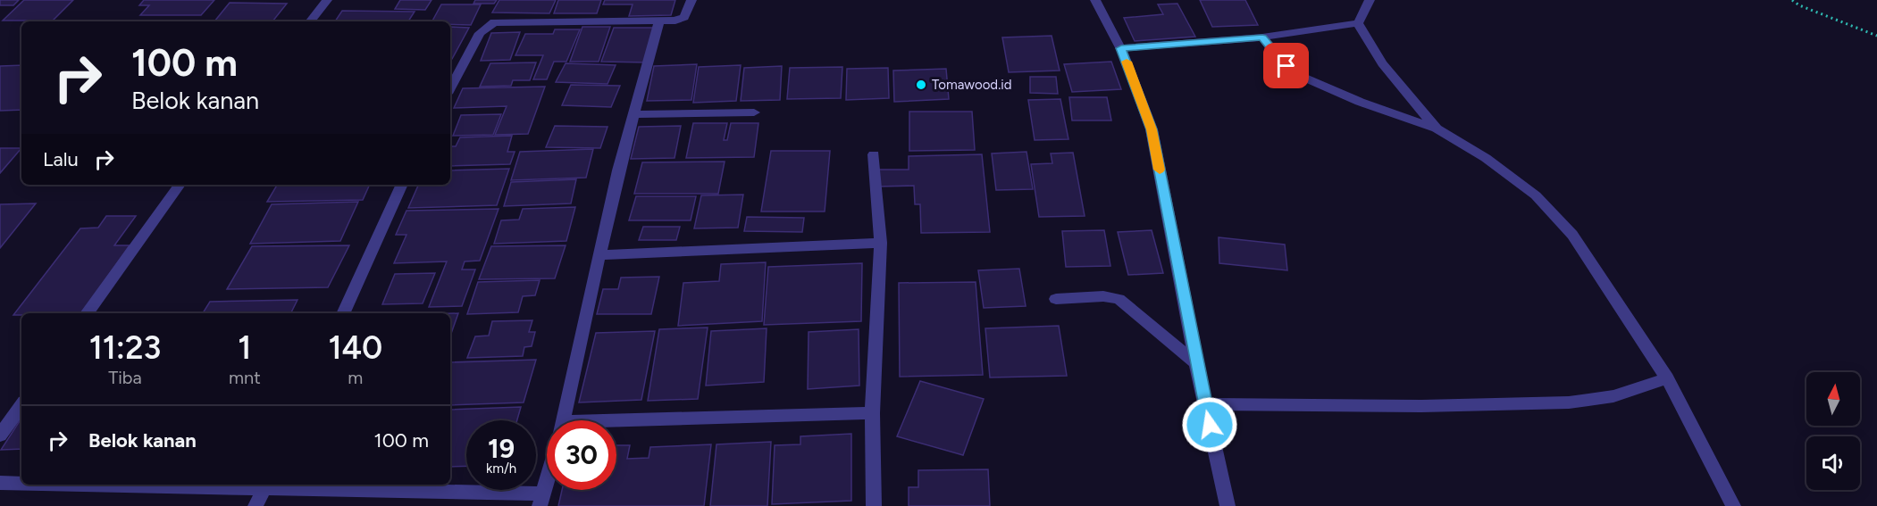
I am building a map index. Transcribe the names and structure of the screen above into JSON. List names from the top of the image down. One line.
{"places":["Tomawood.id"],"north":"top","page":{"turn":["100 m","Belok kanan"],"then":"Lalu","eta":["11:23","Tiba","1","mnt","140","m"],"list":[{"name":"Belok kanan","value":"100 m"}],"speed":"19 km/h","limit":"30"}}
